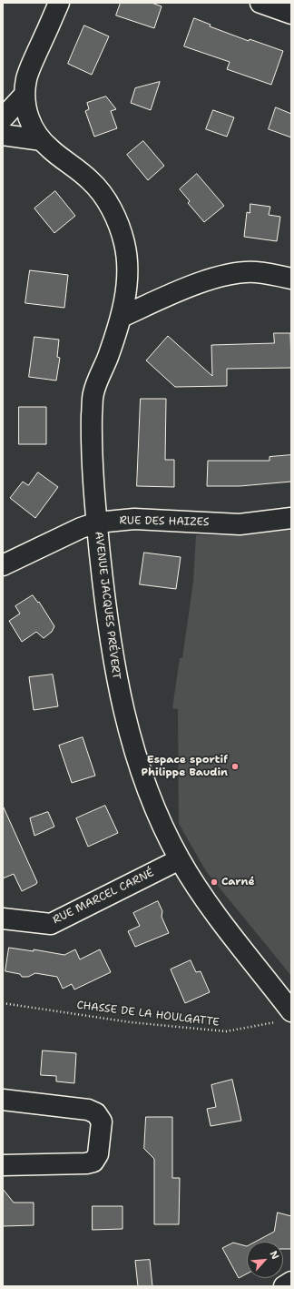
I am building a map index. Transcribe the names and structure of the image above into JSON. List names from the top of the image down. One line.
{"streets":{"street":["RUE DES HAIZES","AVENUE JACQUES PRÉVERT","RUE MARCEL CARNÉ"],"path":["CHASSE DE LA HOULGATTE"]},"crossings":[["RUE DES HAIZES","AVENUE JACQUES PRÉVERT"],["AVENUE JACQUES PRÉVERT","RUE MARCEL CARNÉ"],["AVENUE JACQUES PRÉVERT","CHASSE DE LA HOULGATTE"]],"places":["Espace sportif Philippe Baudin","Carné"],"north":"top right"}
